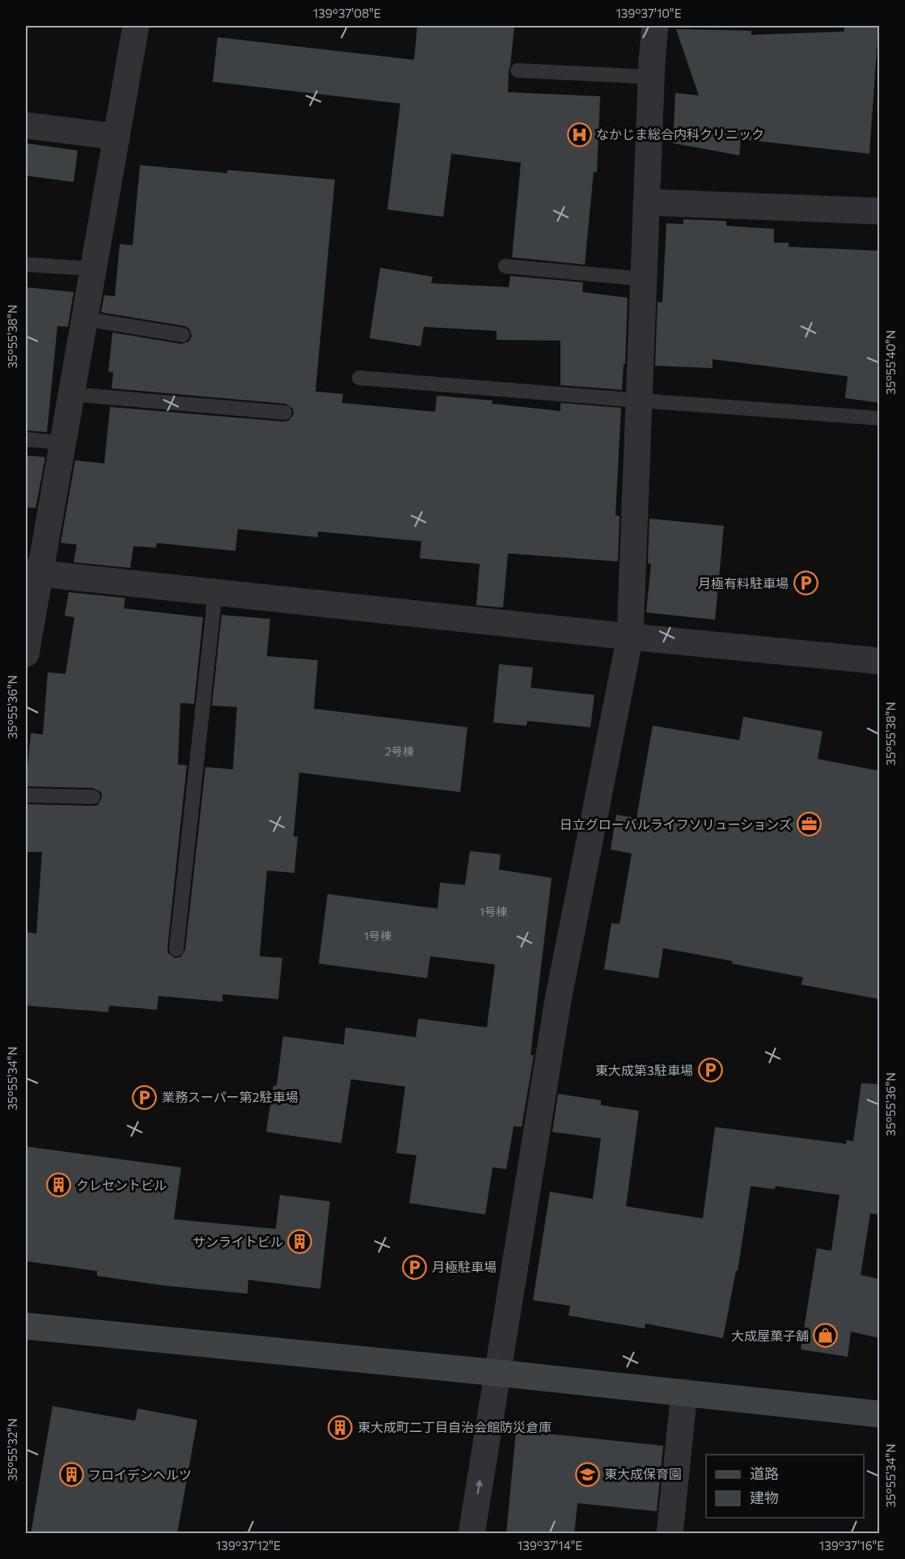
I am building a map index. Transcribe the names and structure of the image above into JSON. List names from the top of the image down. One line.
{"places":{"hospital":["なかじま総合内科クリニック"],"parking":["月極有料駐車場","東大成第3駐車場","業務スーパー第2駐車場","月極駐車場"],"office":["日立グローバルライフソリューションズ"],"building":["クレセントビル","サンライトビル","東大成町二丁目自治会館防災倉庫","フロイデンヘルツ"],"shop":["大成屋菓子舗"],"school or university":["東大成保育園"]},"house_numbers":["2号棟","1号棟","1号棟"],"legend":["道路","建物"],"coordinates":["139°37'08\"E","139°37'10\"E","35°55'38\"N","35°55'40\"N","35°55'36\"N","35°55'34\"N","35°55'32\"N","139°37'12\"E","139°37'14\"E","139°37'16\"E"]}
